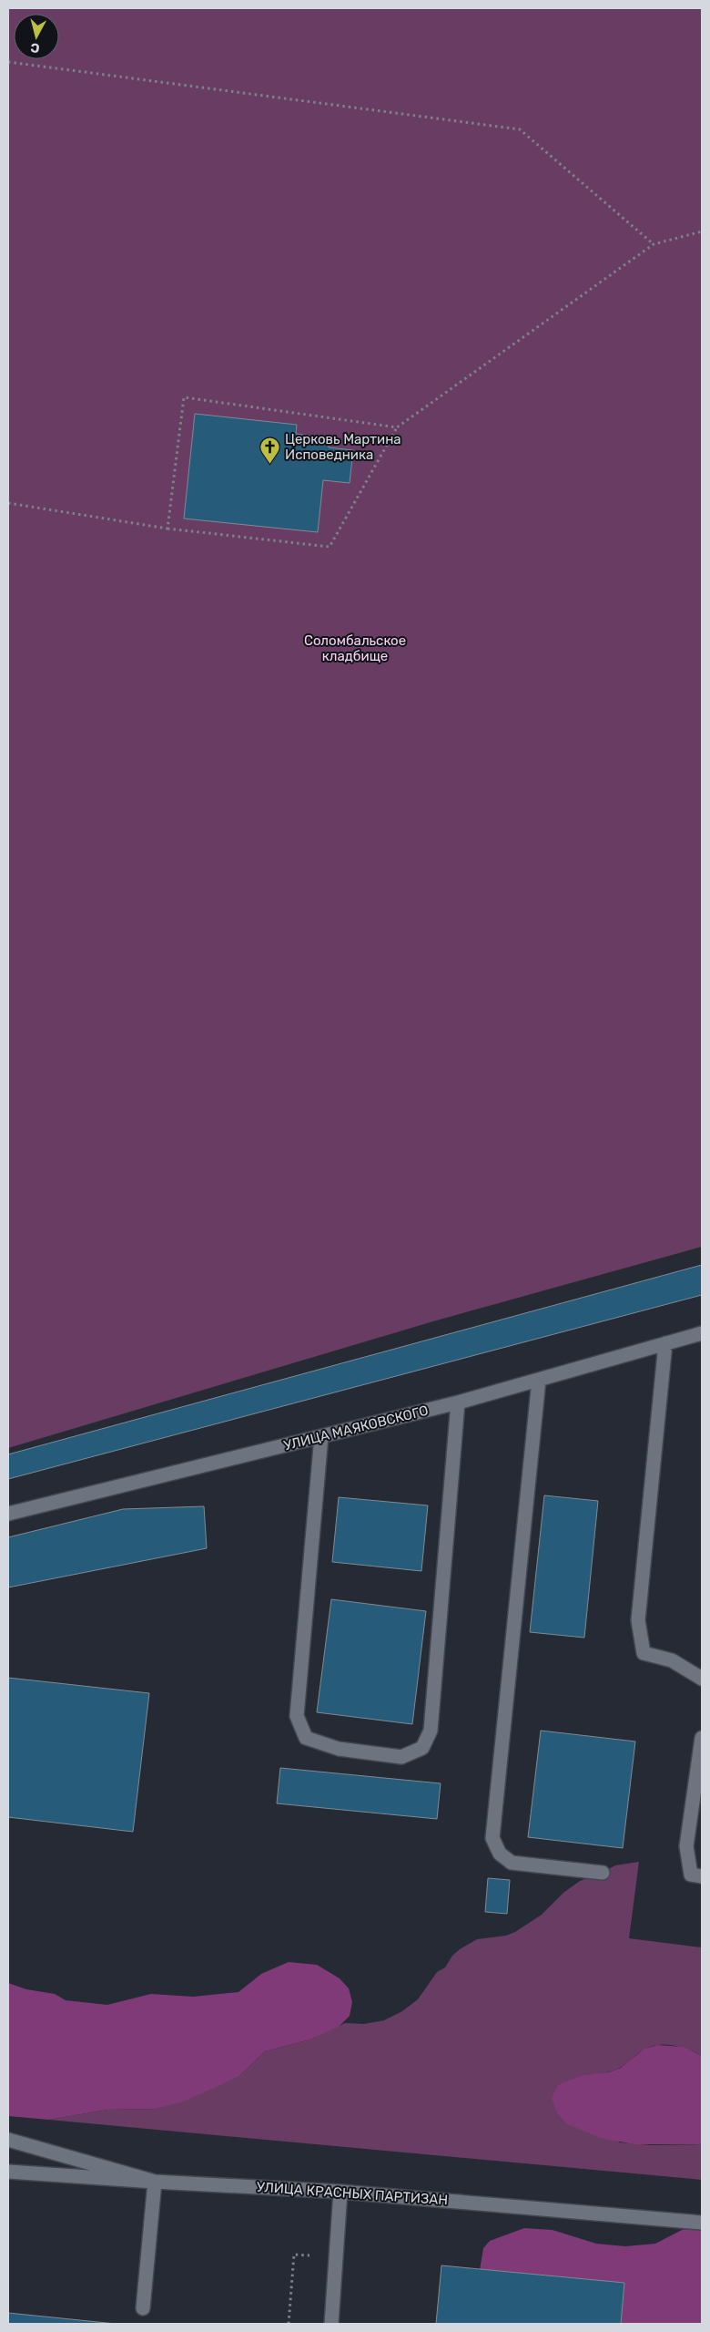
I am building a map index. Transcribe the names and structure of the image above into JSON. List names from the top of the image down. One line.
{"streets":{"street":["УЛИЦА МАЯКОВСКОГО","УЛИЦА КРАСНЫХ ПАРТИЗАН"]},"parks":["Соломбальское кладбище"],"places":{"church":["Церковь Мартина Исповедника"]},"north":"bottom"}
